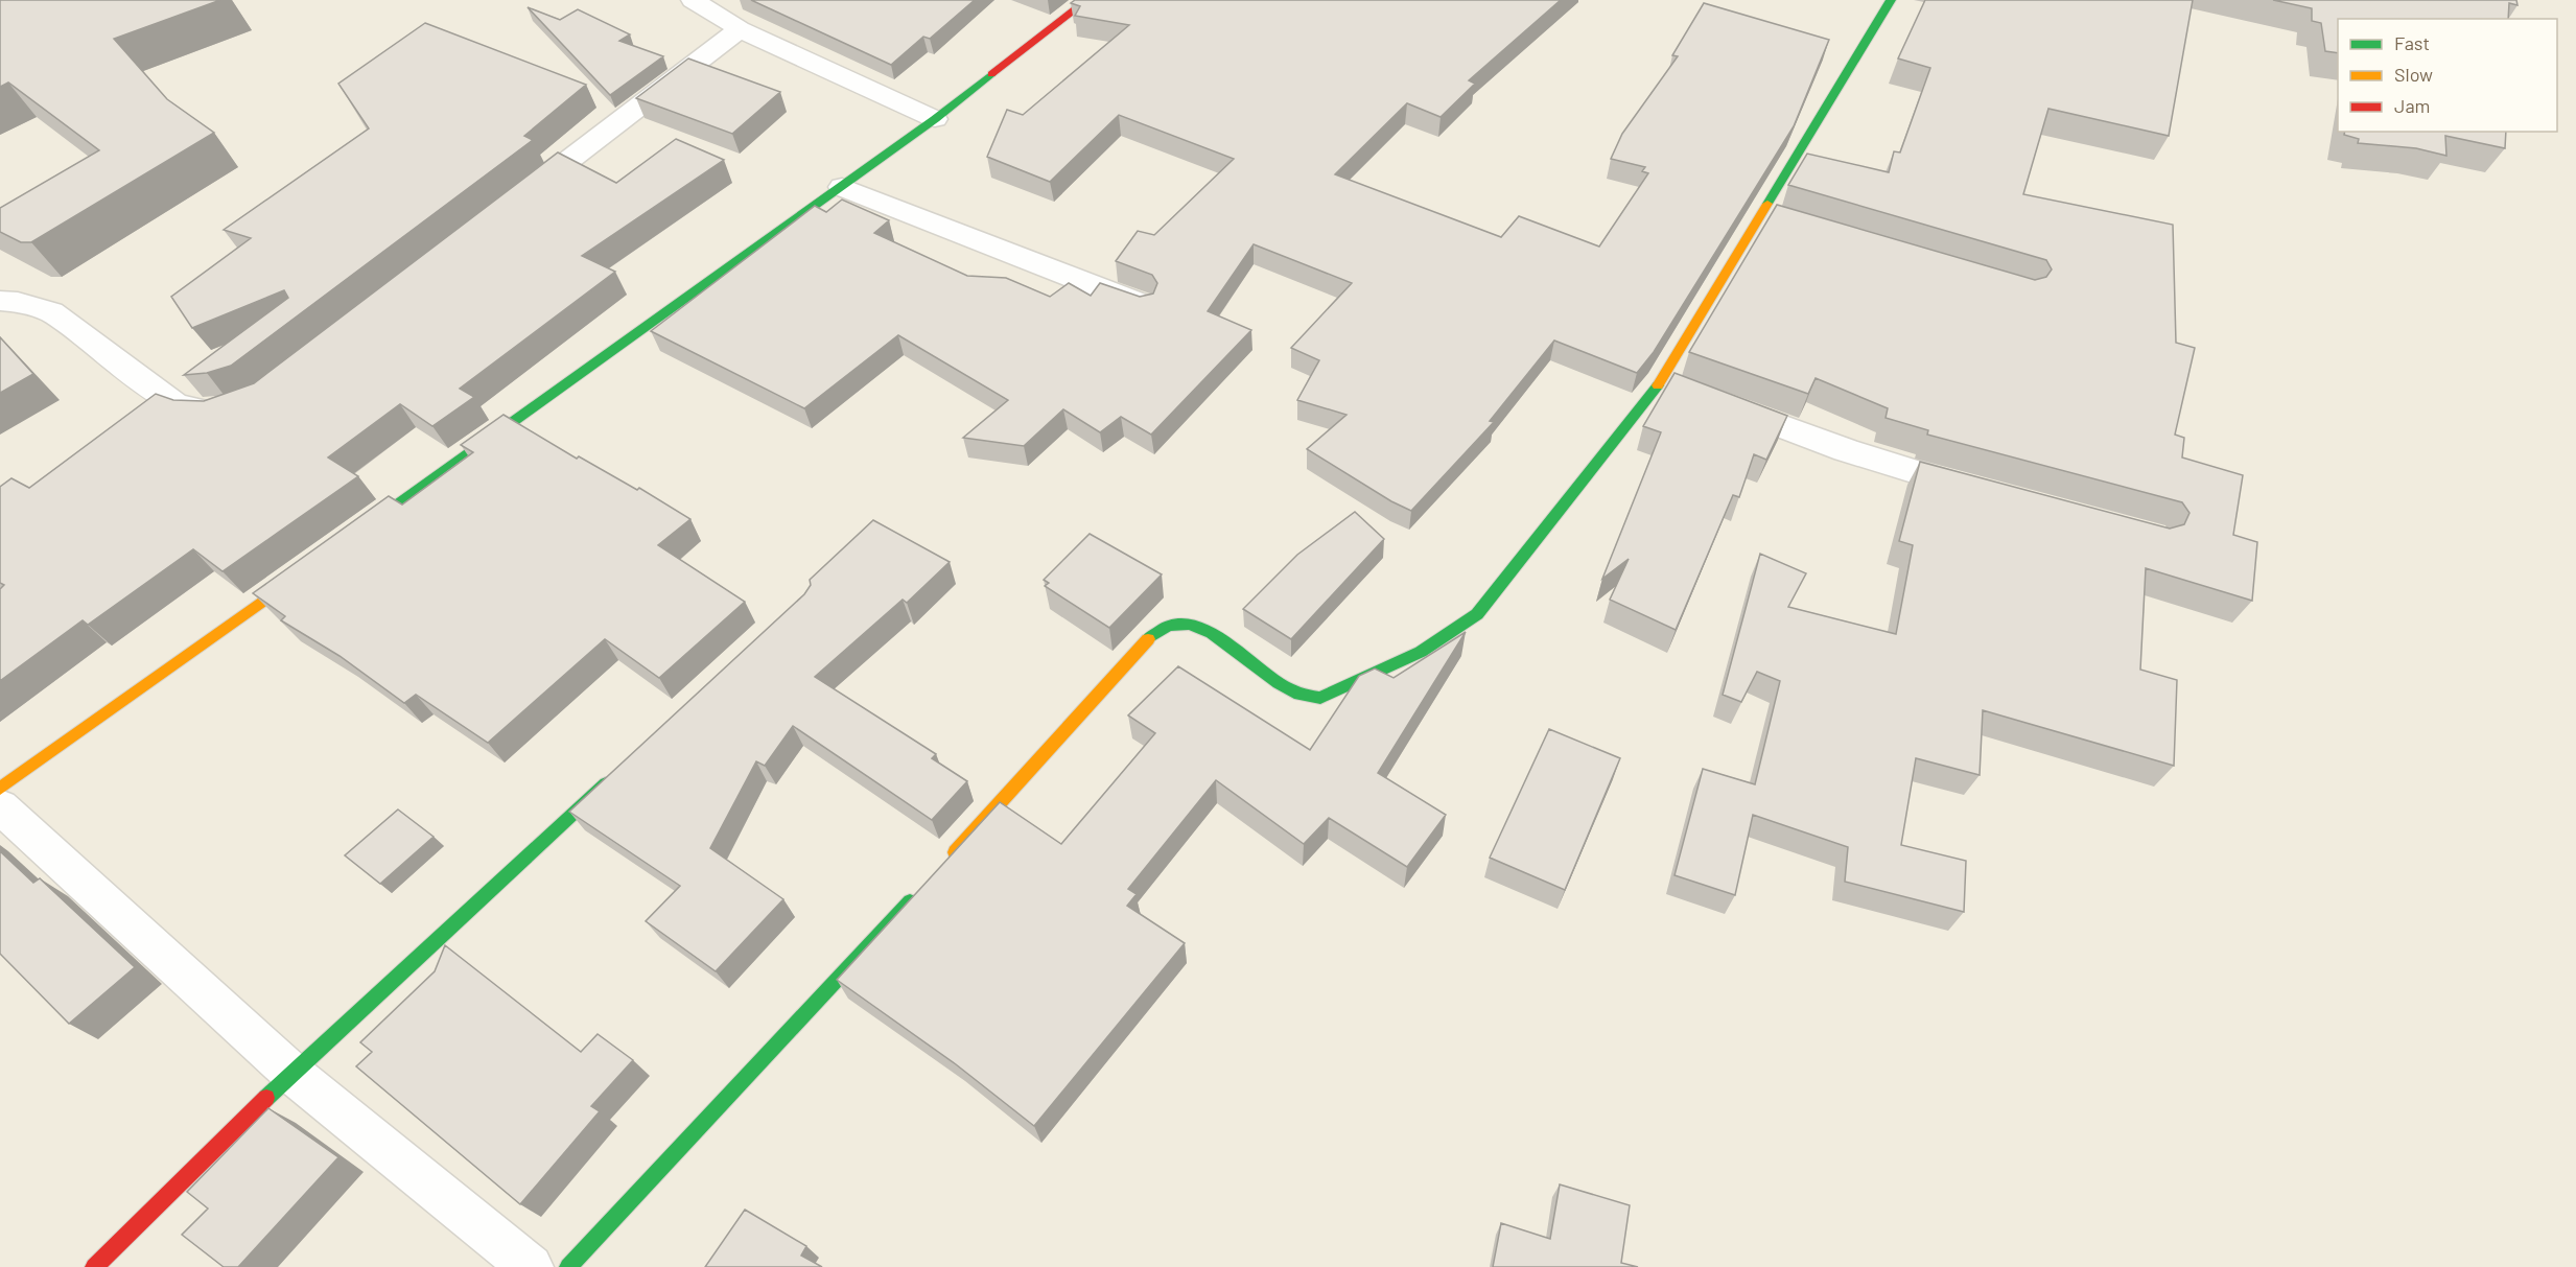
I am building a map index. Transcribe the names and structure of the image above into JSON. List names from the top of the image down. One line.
{"legend":["Fast","Slow","Jam"]}
